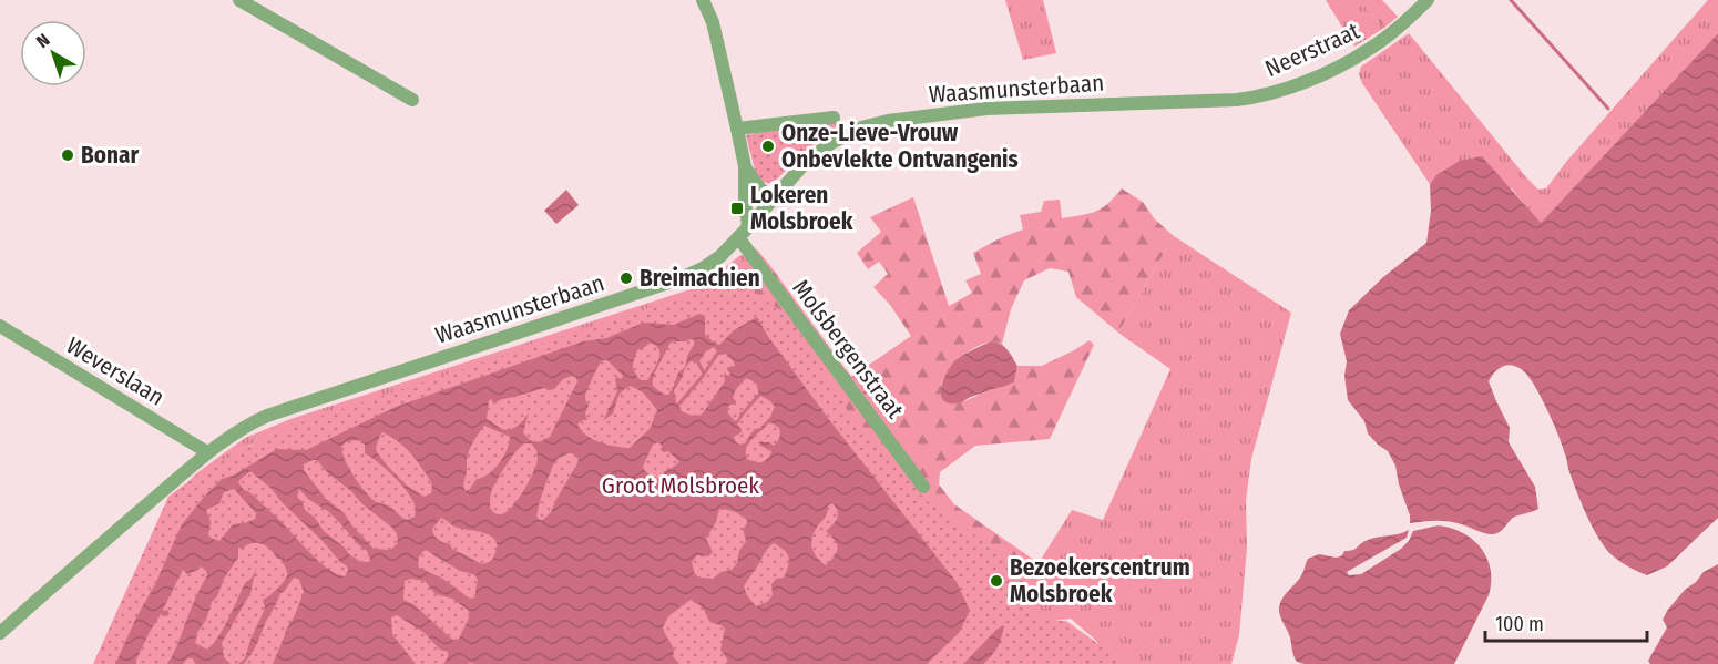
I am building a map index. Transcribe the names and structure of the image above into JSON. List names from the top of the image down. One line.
{"streets":{"street":["Neerstraat","Waasmunsterbaan","Molsbergenstraat","Weverslaan"]},"crossings":[["Neerstraat","Waasmunsterbaan"],["Waasmunsterbaan","Molsbergenstraat"],["Waasmunsterbaan","Weverslaan"]],"parks":["Groot Molsbroek"],"places":{"other":["Onze-Lieve-Vrouw Onbevlekte Ontvangenis","Bonar","Breimachien","Bezoekerscentrum Molsbroek"],"transit":["Lokeren Molsbroek"]},"scale_bar":"100 m","north":"top left"}
